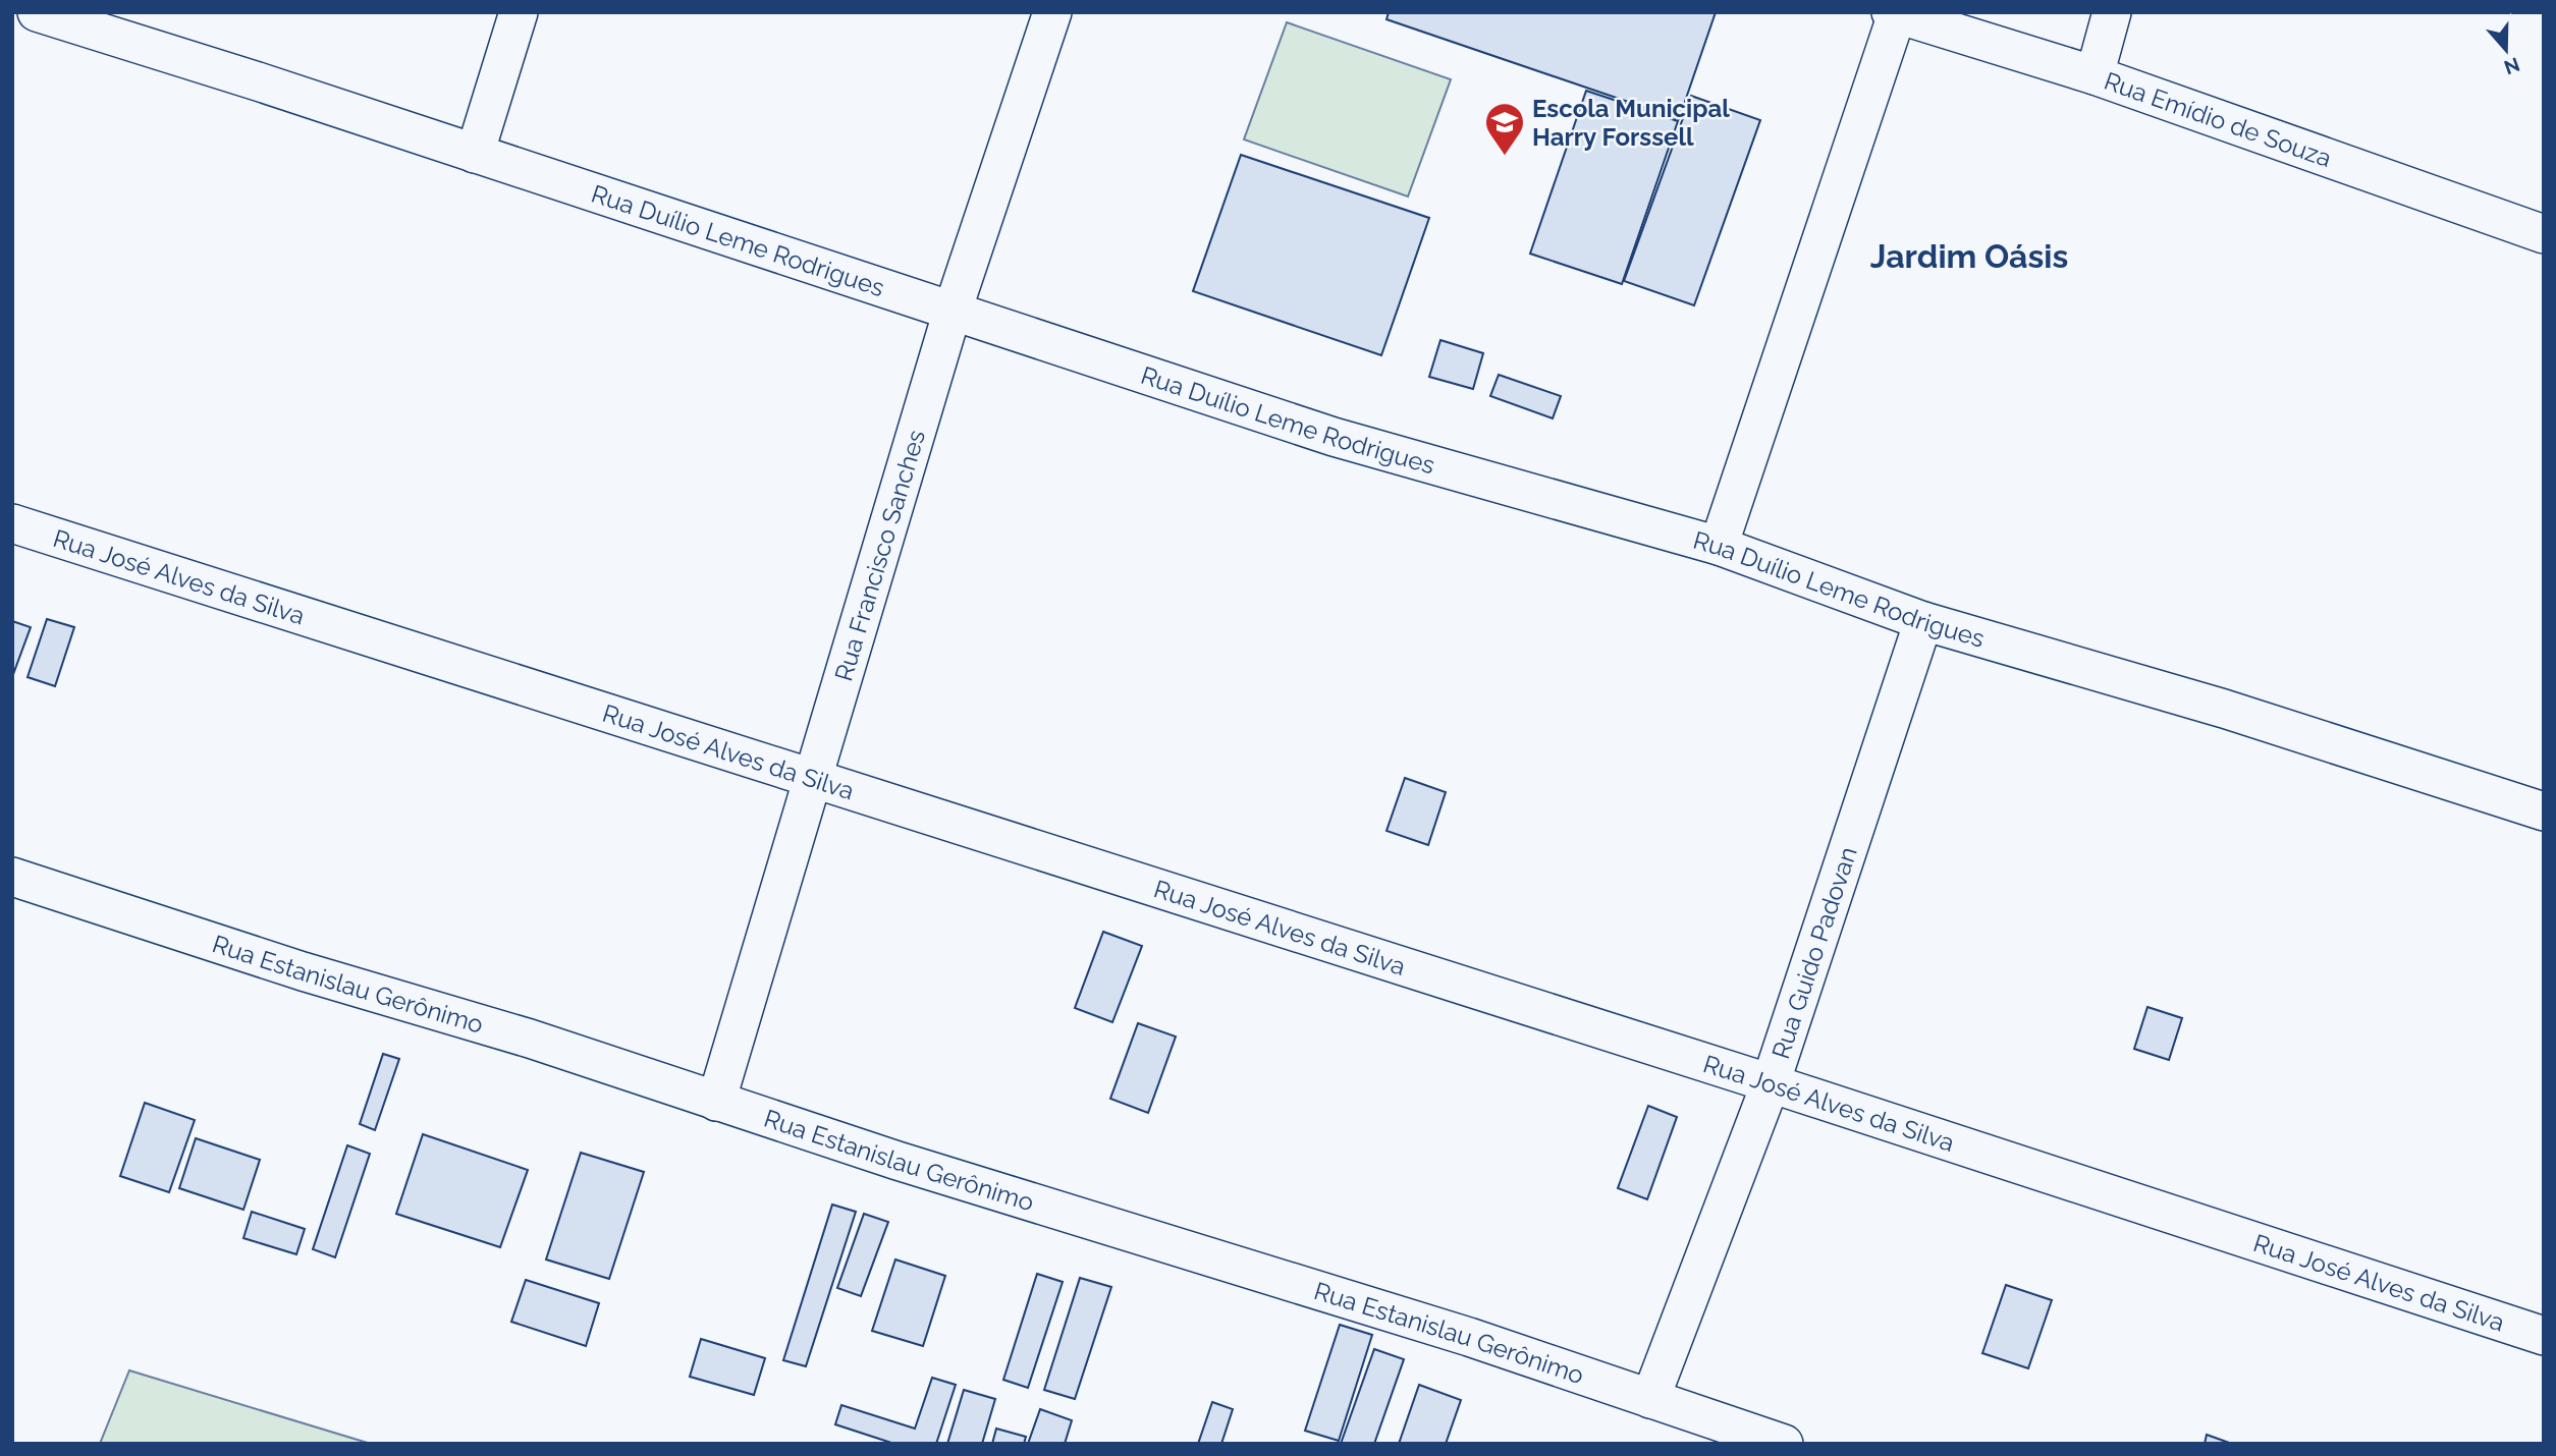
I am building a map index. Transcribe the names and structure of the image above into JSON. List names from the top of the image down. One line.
{"streets":{"street":["Rua Emídio de Souza","Rua Duílio Leme Rodrigues","Rua Francisco Sanches","Rua José Alves da Silva","Rua Guido Padovan","Rua Estanislau Gerônimo"]},"crossings":[["Rua Duílio Leme Rodrigues","Rua Francisco Sanches"],["Rua Duílio Leme Rodrigues","Rua Guido Padovan"],["Rua Francisco Sanches","Rua José Alves da Silva"],["Rua Francisco Sanches","Rua Estanislau Gerônimo"],["Rua José Alves da Silva","Rua Guido Padovan"],["Rua Guido Padovan","Rua Estanislau Gerônimo"]],"districts":["Jardim Oásis"],"places":{"school or university":["Escola Municipal Harry Forssell"]},"north":"bottom"}
